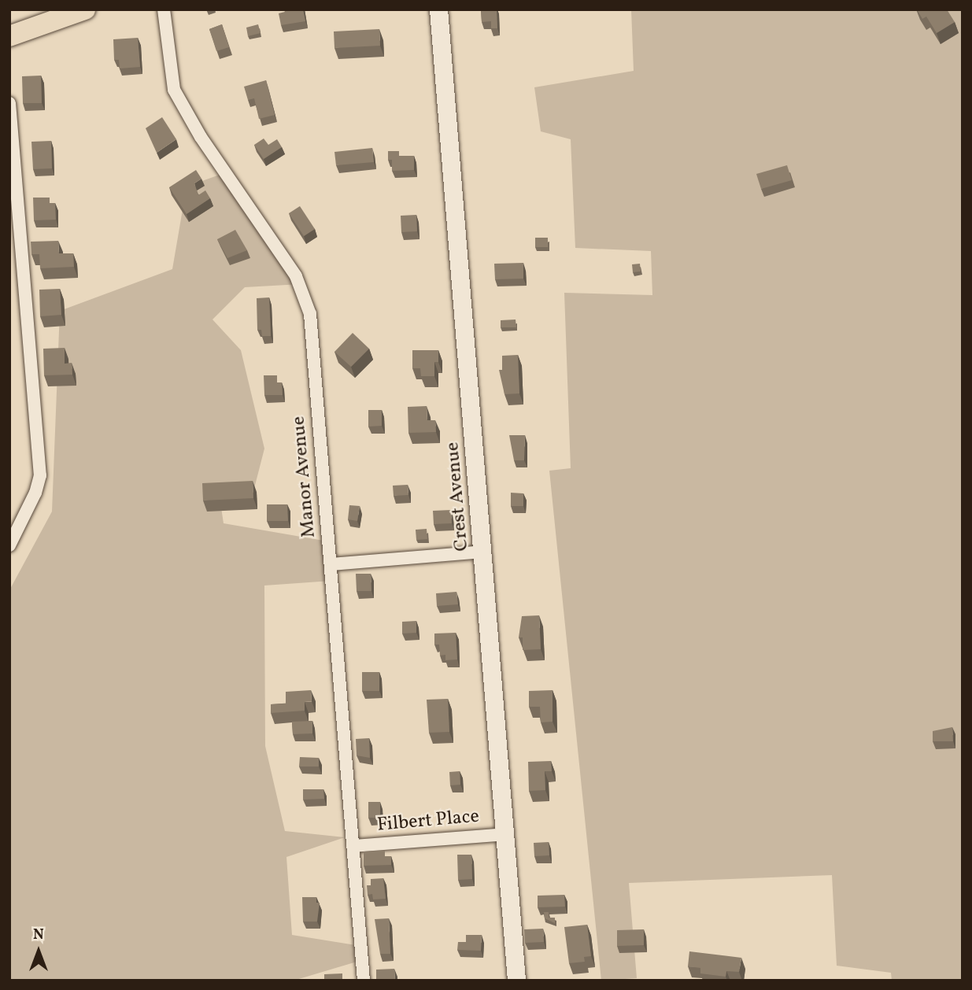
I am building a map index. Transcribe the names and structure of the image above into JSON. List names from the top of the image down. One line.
{"streets":{"street":["Manor Avenue","Crest Avenue","Filbert Place"]},"crossings":[["Manor Avenue","Filbert Place"],["Crest Avenue","Filbert Place"]],"north":"top"}
